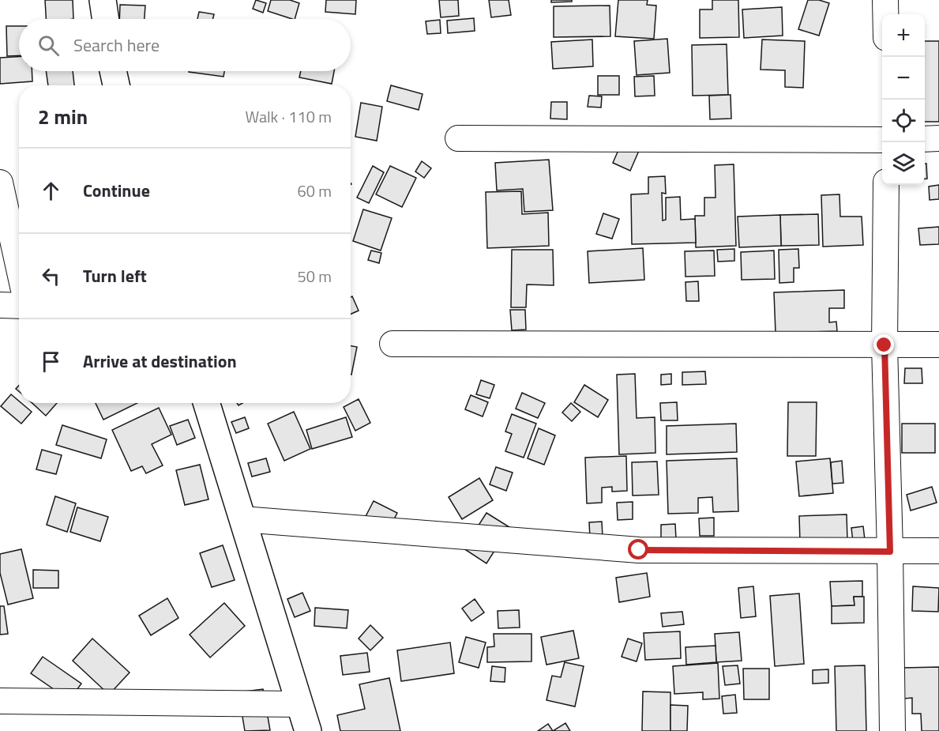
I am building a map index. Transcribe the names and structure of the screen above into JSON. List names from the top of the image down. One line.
{"page":{"map_buttons":["+","−"],"search":"Search here","heading":["2 min","Walk · 110 m"],"list":[["Continue","60 m"],["Turn left","50 m"],"Arrive at destination"]}}
